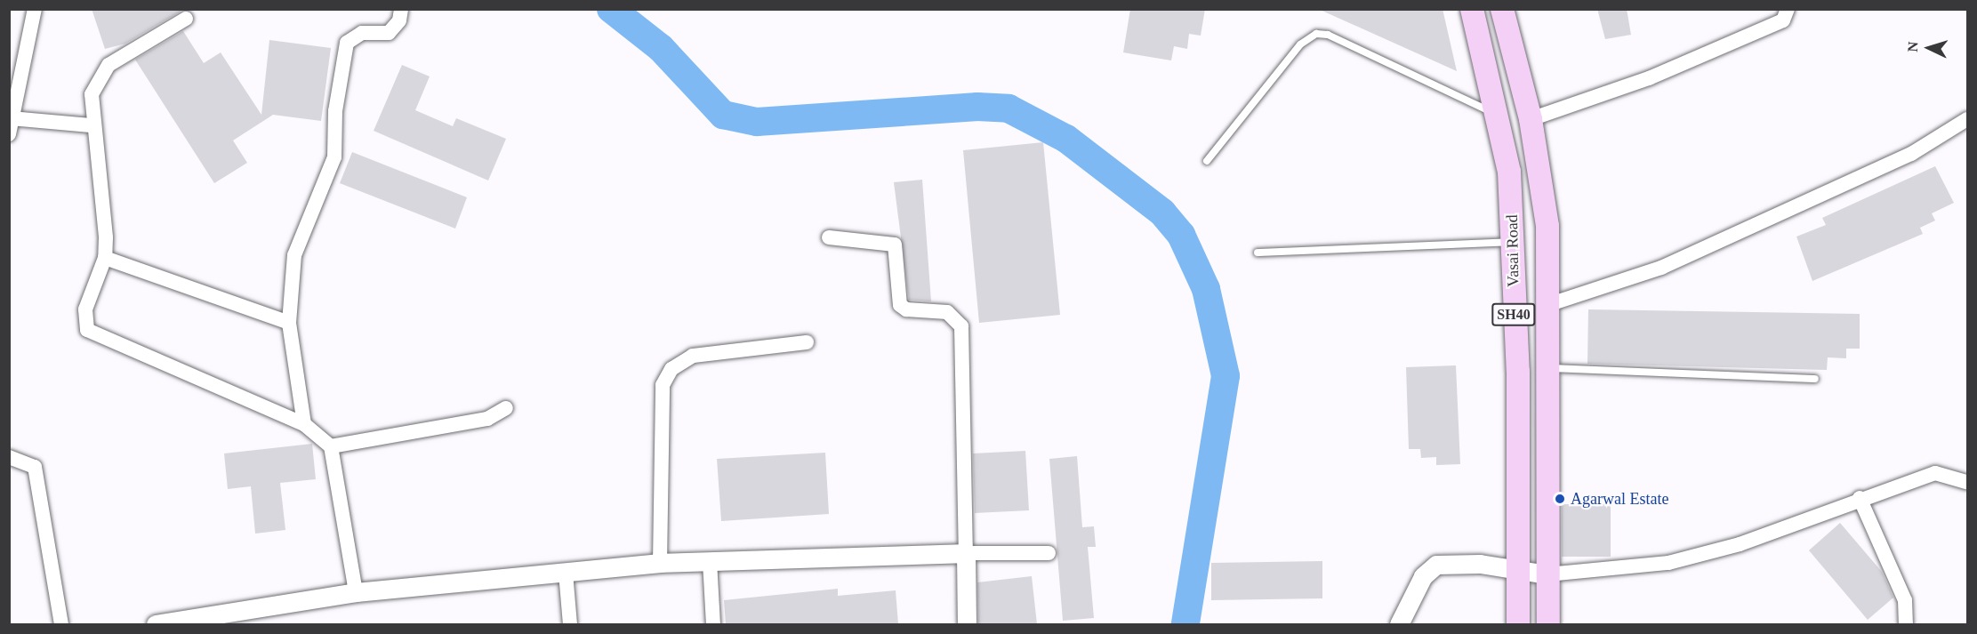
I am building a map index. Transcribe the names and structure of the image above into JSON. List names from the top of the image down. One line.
{"streets":{"main road":["Vasai Road","SH40"]},"places":["Agarwal Estate"],"north":"left"}
